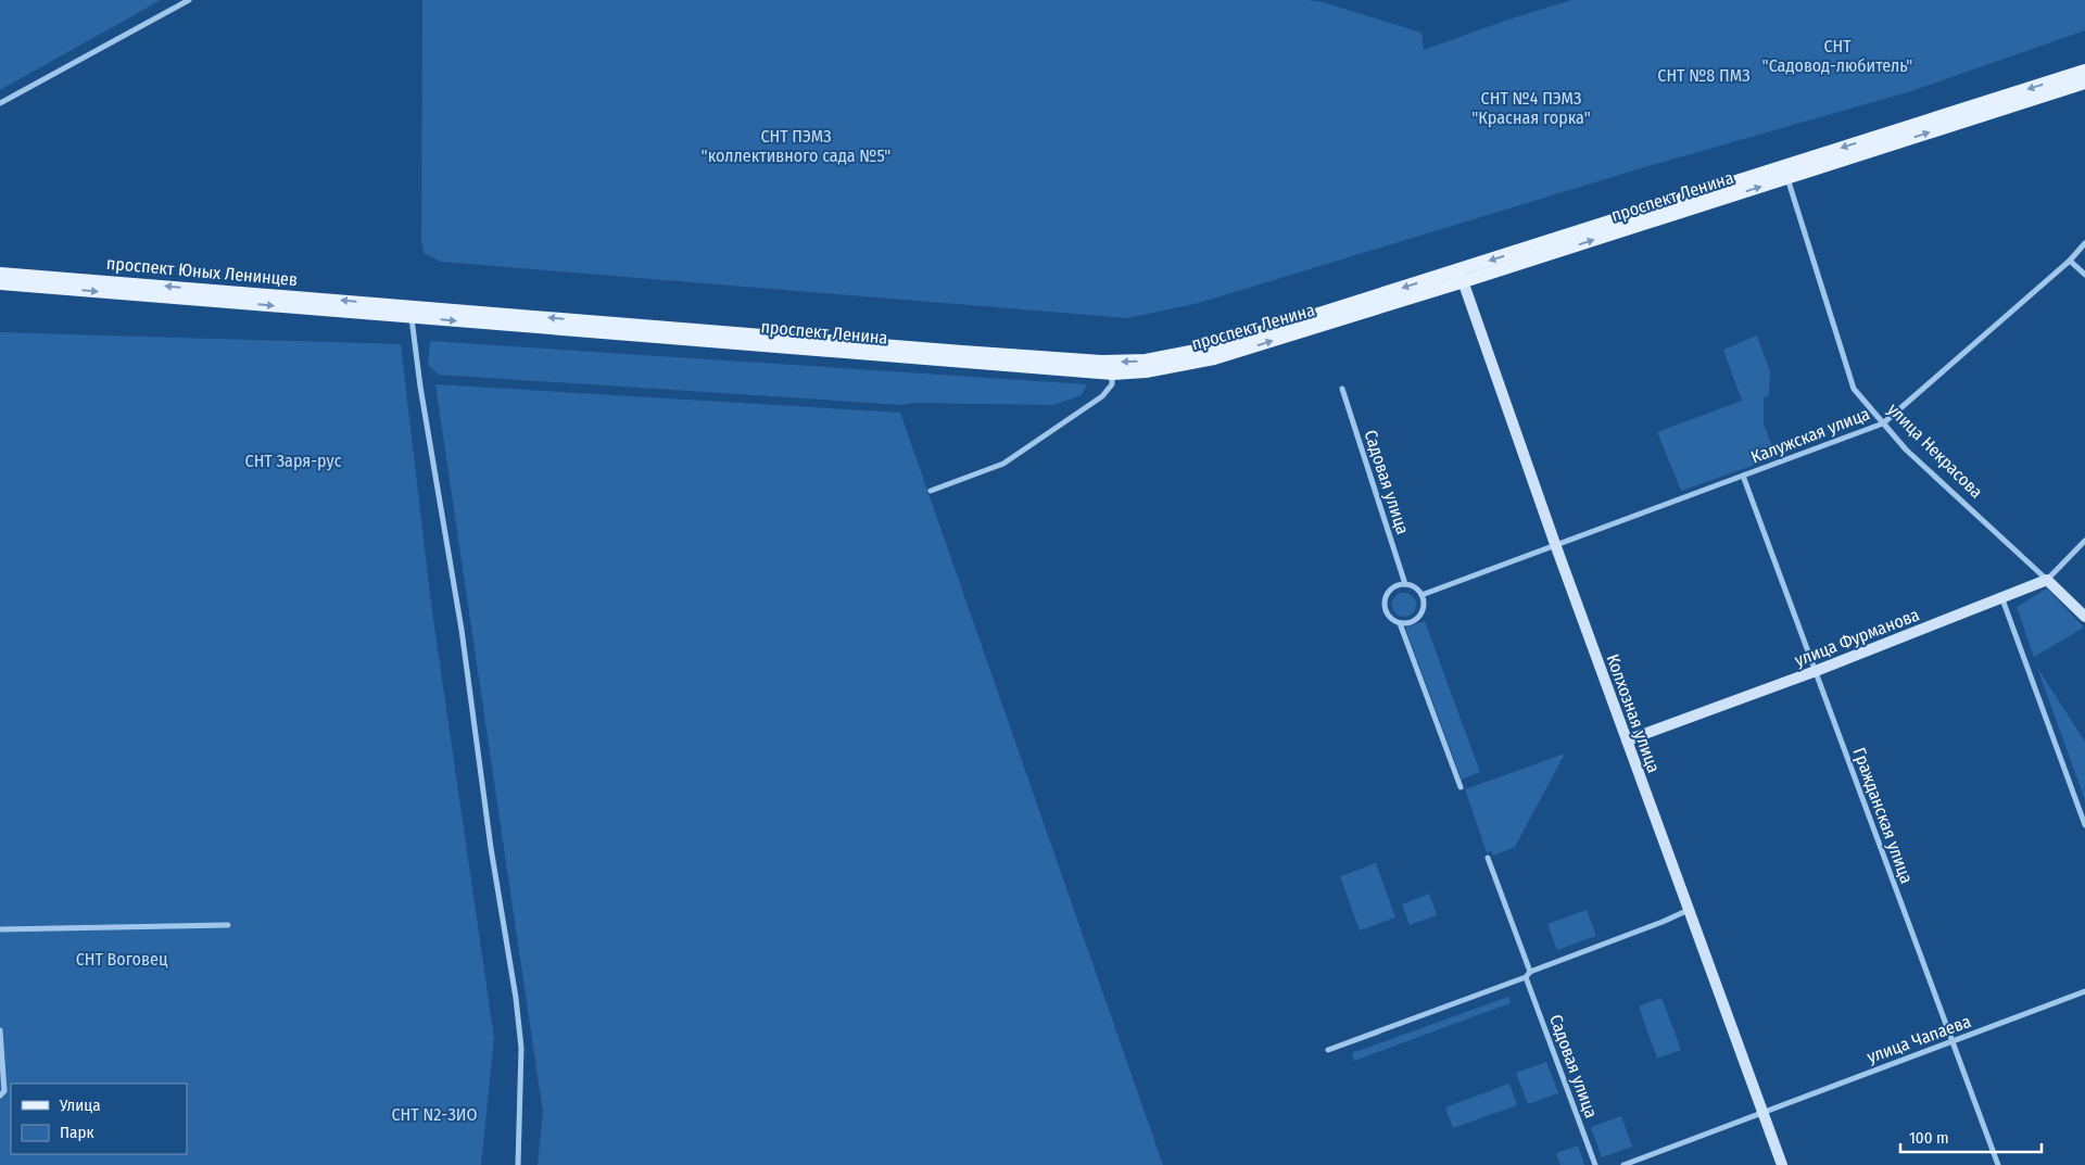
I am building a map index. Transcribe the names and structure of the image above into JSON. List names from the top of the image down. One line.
{"streets":{"main road":["проспект Ленина","проспект Юных Ленинцев"],"street":["Калужская улица","улица Некрасова","Садовая улица","улица Фурманова","Колхозная улица","Гражданская улица","улица Чапаева"]},"crossings":[["проспект Ленина","проспект Юных Ленинцев"],["проспект Ленина","улица Некрасова"],["проспект Ленина","Колхозная улица"],["Калужская улица","улица Некрасова"],["Калужская улица","Садовая улица"],["Калужская улица","Колхозная улица"],["Калужская улица","Гражданская улица"],["улица Некрасова","улица Фурманова"],["улица Фурманова","Колхозная улица"],["улица Фурманова","Гражданская улица"],["Колхозная улица","улица Чапаева"],["Гражданская улица","улица Чапаева"]],"parks":["СНТ \"Садовод-любитель\"","СНТ №8 ПМЗ","СНТ №4 ПЭМЗ \"Красная горка\"","СНТ ПЭМЗ \"коллективного сада №5\"","СНТ Заря-рус","СНТ Воговец","СНТ N2-ЗИО"],"legend":["Улица","Парк"],"scale_bar":"100 m"}
